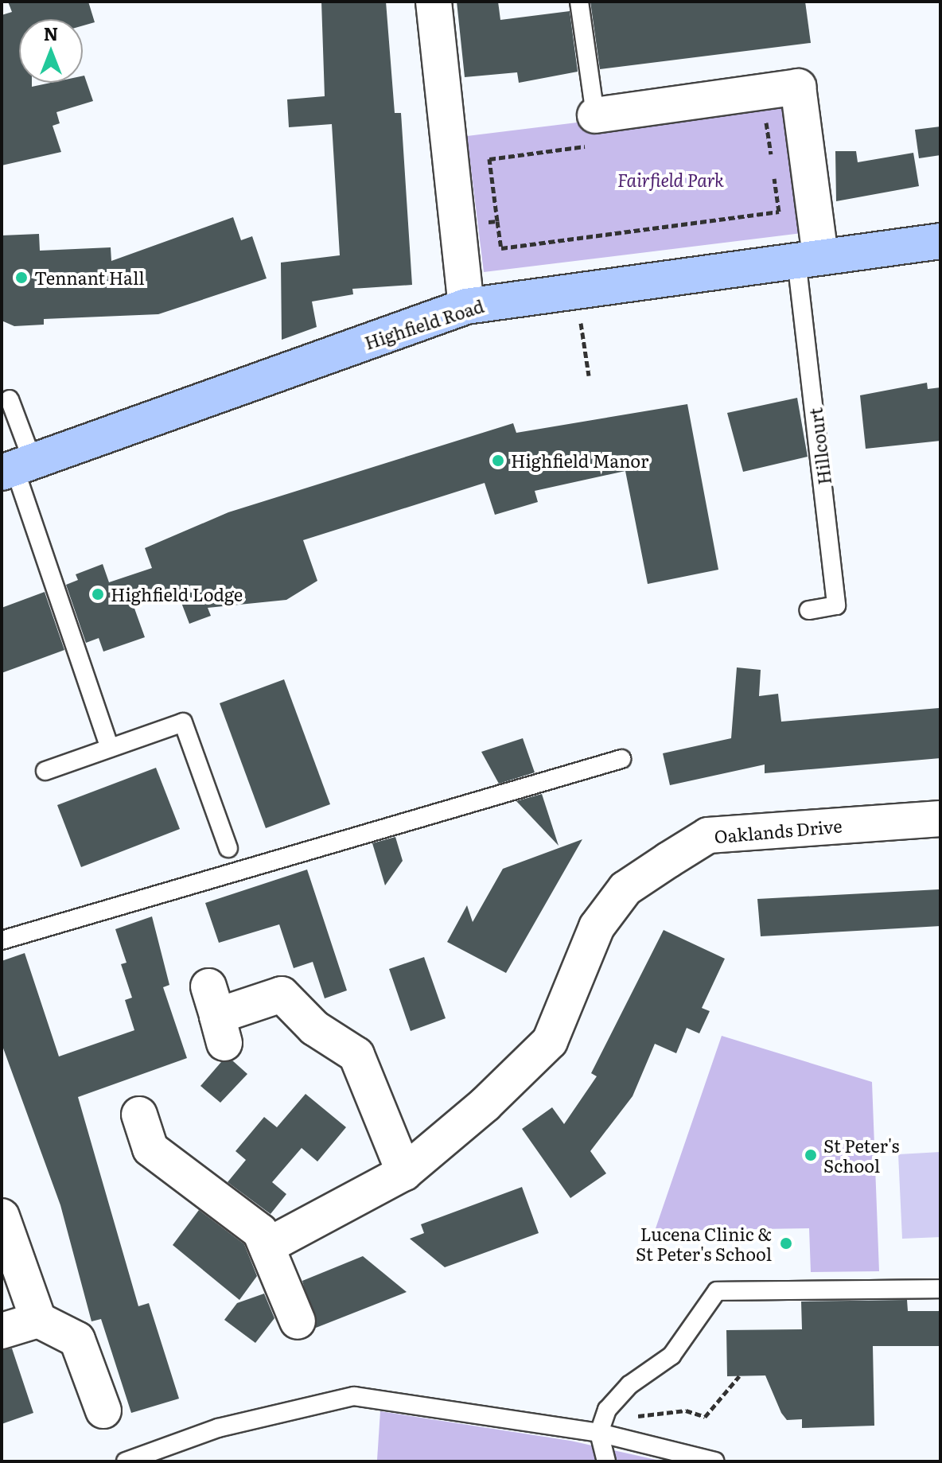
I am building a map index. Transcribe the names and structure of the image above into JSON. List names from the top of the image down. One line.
{"streets":{"street":["Highfield Road","Oaklands Drive"],"lane":["Hillcourt"]},"crossings":[["Highfield Road","Hillcourt"]],"parks":["Fairfield Park"],"places":["Tennant Hall","Highfield Manor","Highfield Lodge","St Peter's School","Lucena Clinic & St Peter's School"],"north":"top"}
